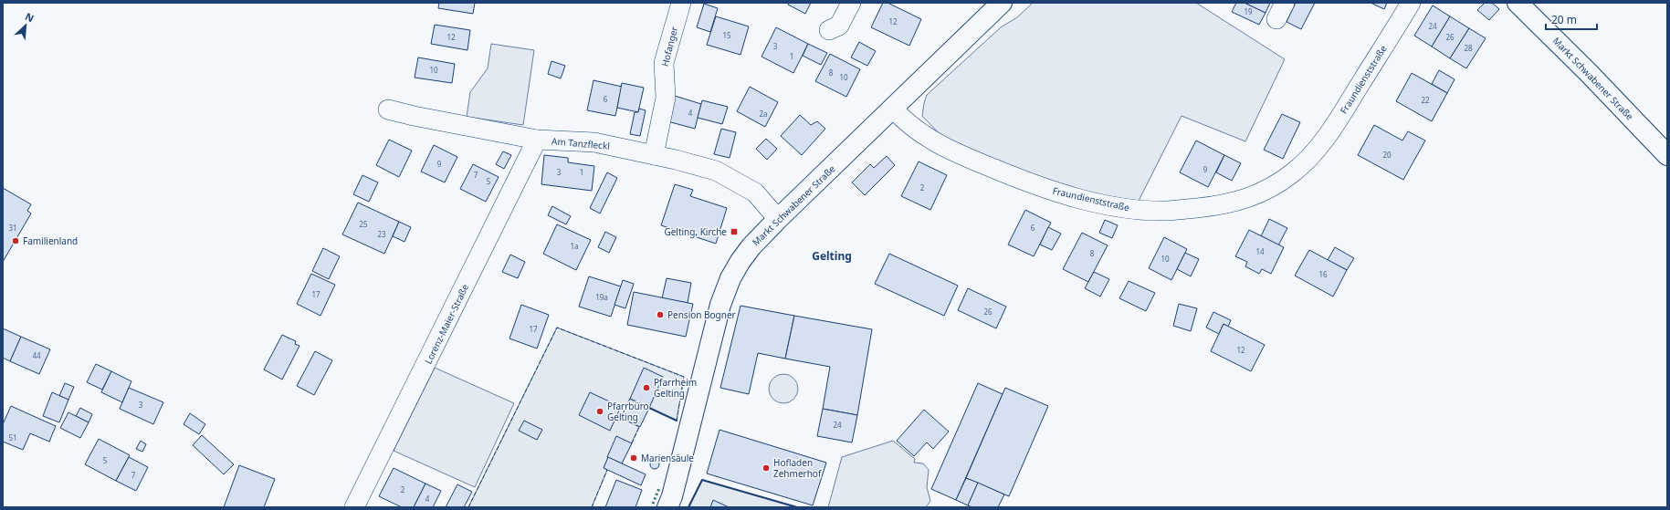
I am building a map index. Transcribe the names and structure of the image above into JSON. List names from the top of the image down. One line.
{"streets":{"main road":["Markt Schwabener Straße"],"street":["Hofanger","Fraundienststraße","Am Tanzfleckl","Lorenz-Maier-Straße"]},"crossings":[["Hofanger","Am Tanzfleckl"],["Markt Schwabener Straße","Fraundienststraße"],["Markt Schwabener Straße","Am Tanzfleckl"],["Am Tanzfleckl","Lorenz-Maier-Straße"]],"districts":["Gelting"],"places":{"transit":["Gelting, Kirche"],"other":["Familienland","Pension Bogner","Pfarrheim Gelting","Pfarrbüro Gelting","Mariensäule","Hofladen Zehmerhof"]},"house_numbers":["19","12","24","15","12","26","3","28","1","10","8","10","6","22","4","2a","20","9","9","3","1","7","5","2","25","31","6","23","1a","14","8","10","16","17","19a","26","17","12","44","3","24","51","5","7","2","4"],"scale_bar":"20 m","north":"top right"}
